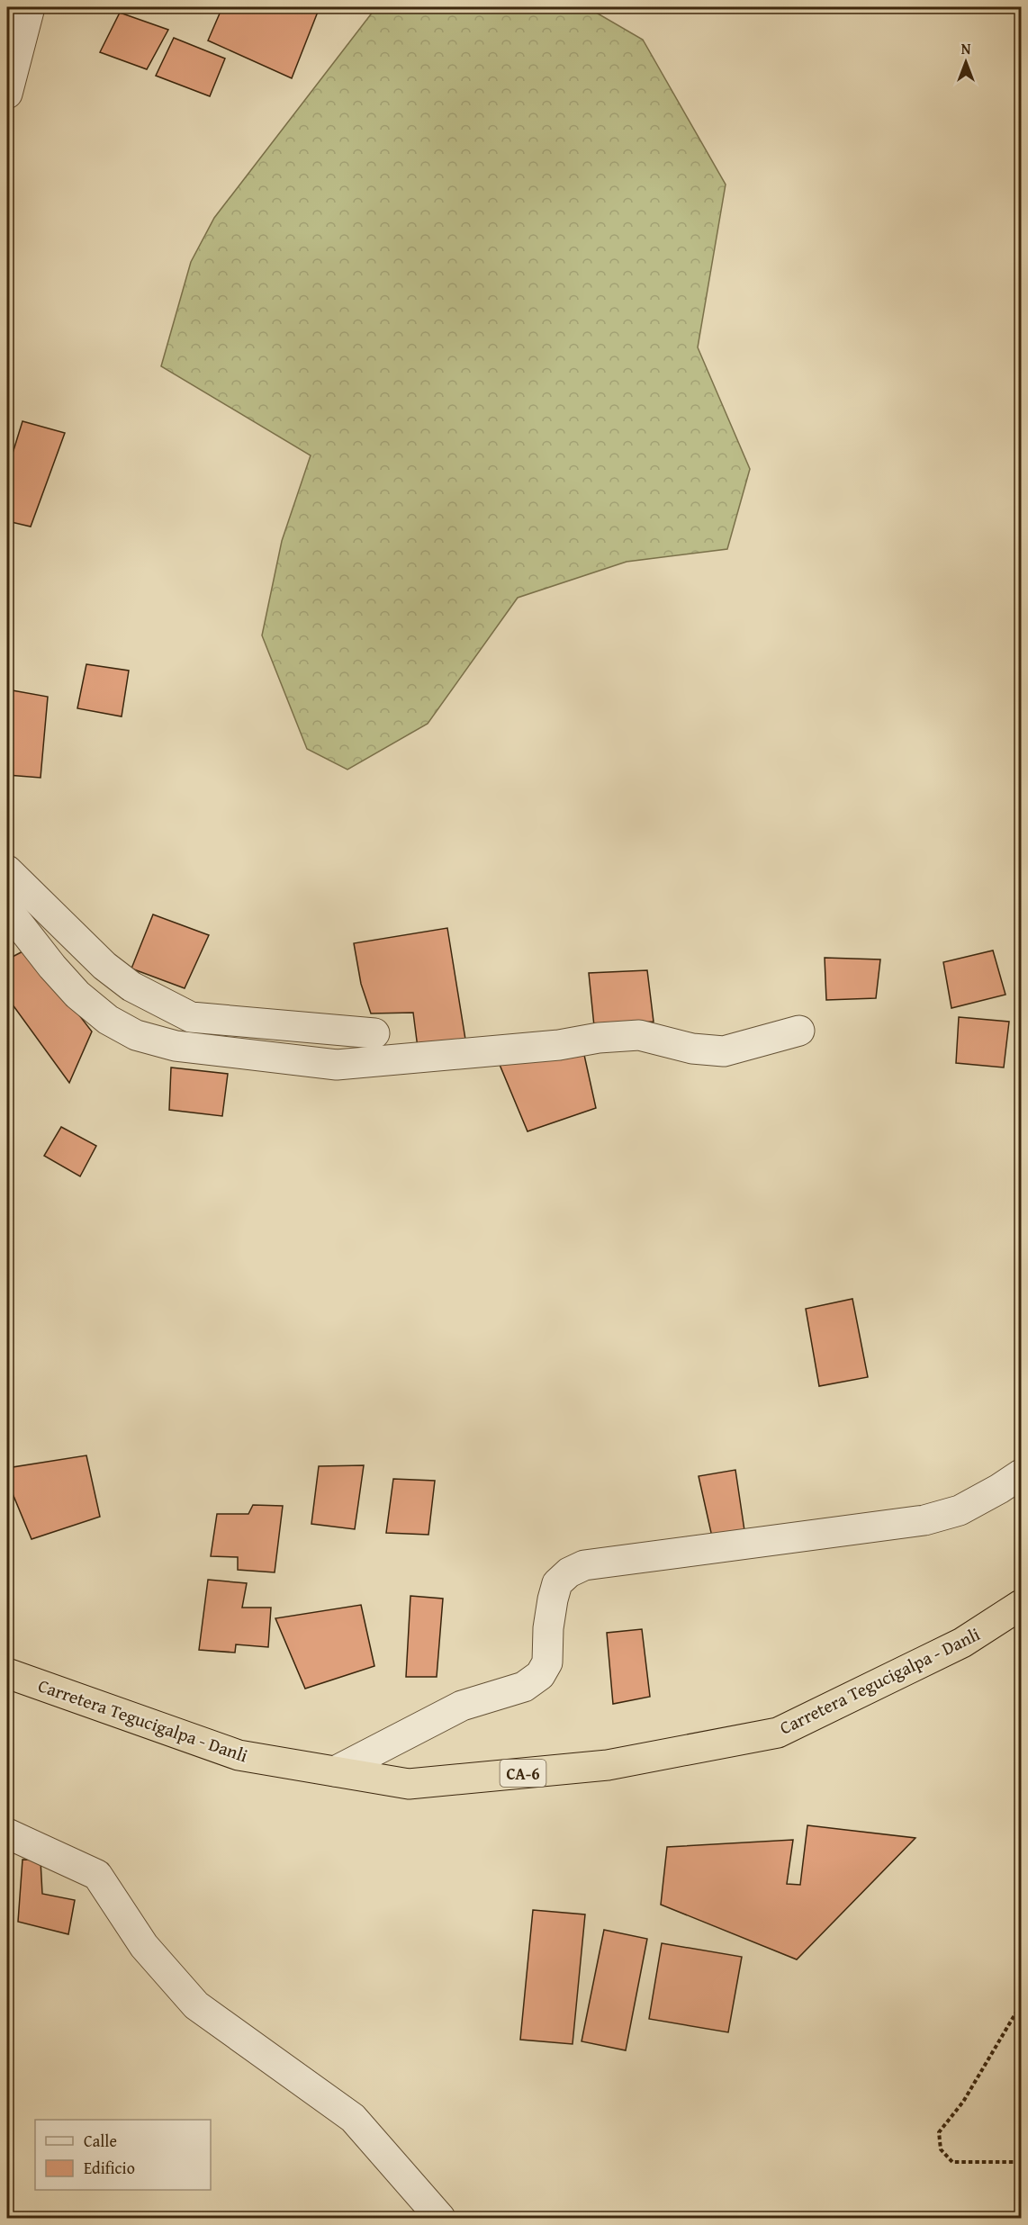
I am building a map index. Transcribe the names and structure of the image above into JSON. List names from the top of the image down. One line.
{"streets":{"highway":["Carretera Tegucigalpa - Danli","CA-6"]},"legend":["Calle","Edificio"],"north":"top"}
